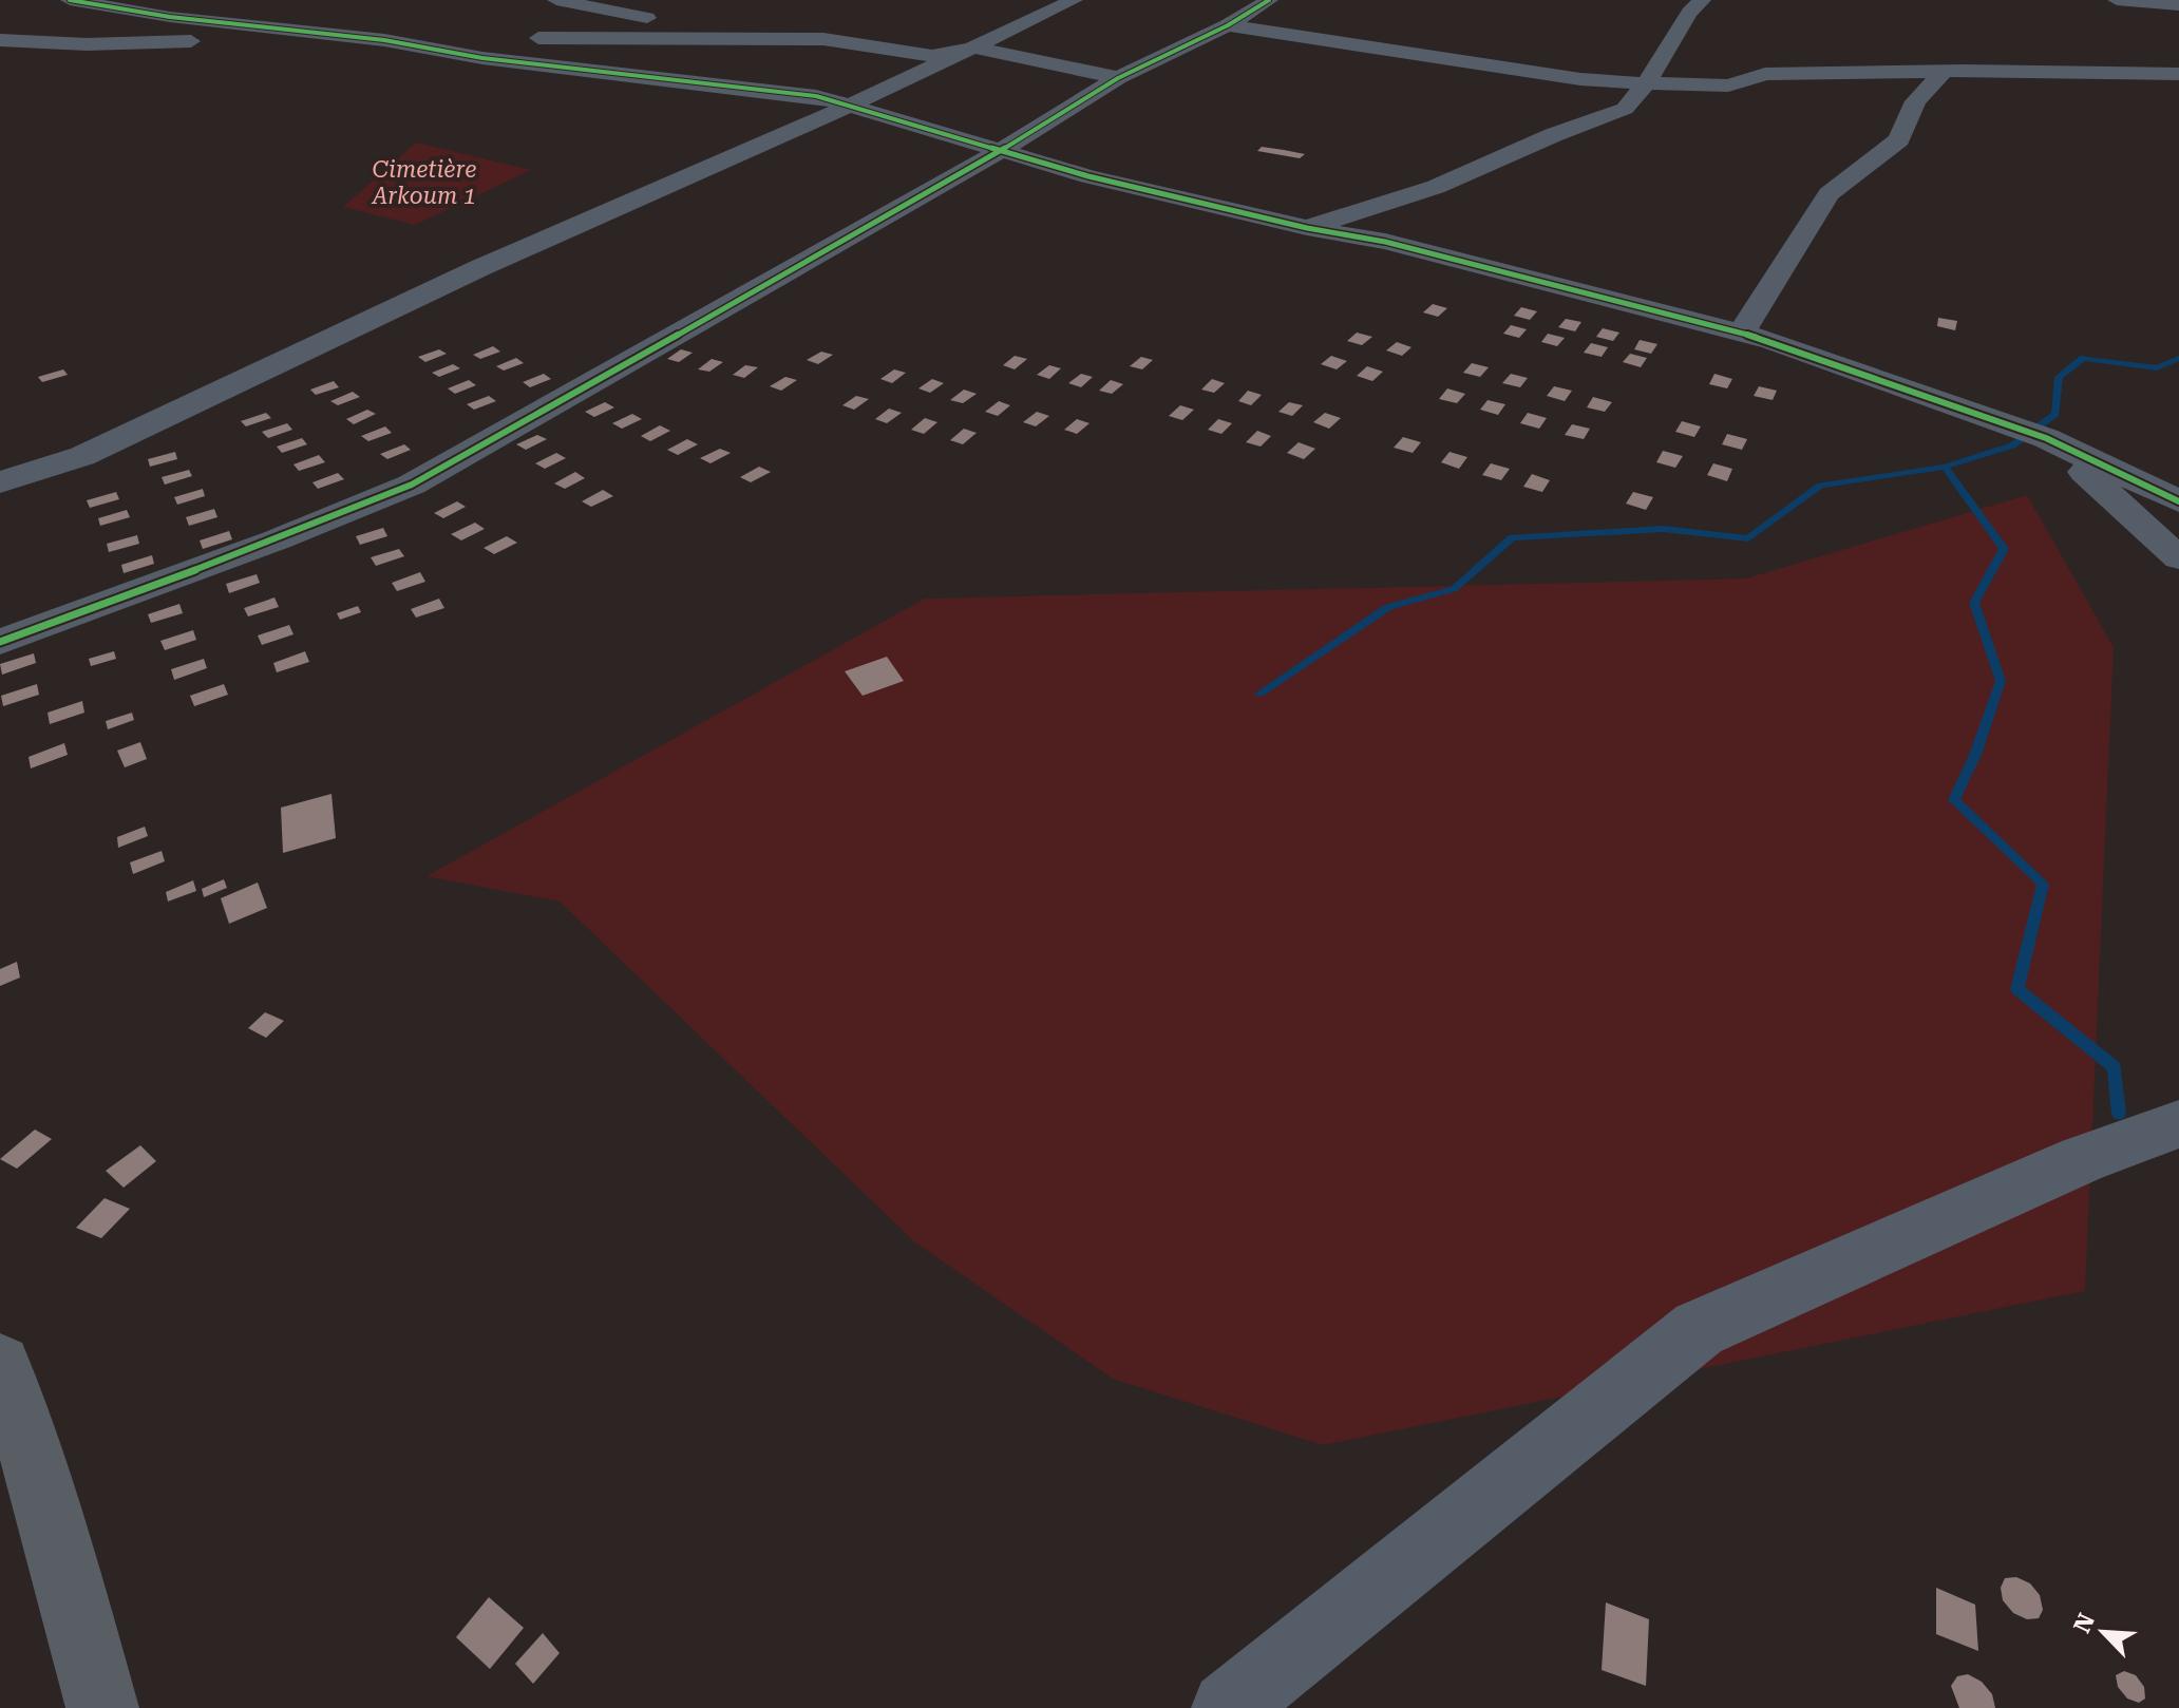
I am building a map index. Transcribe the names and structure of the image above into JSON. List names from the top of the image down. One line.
{"parks":["Cimetière Arkoum 1"],"north":"top left"}
